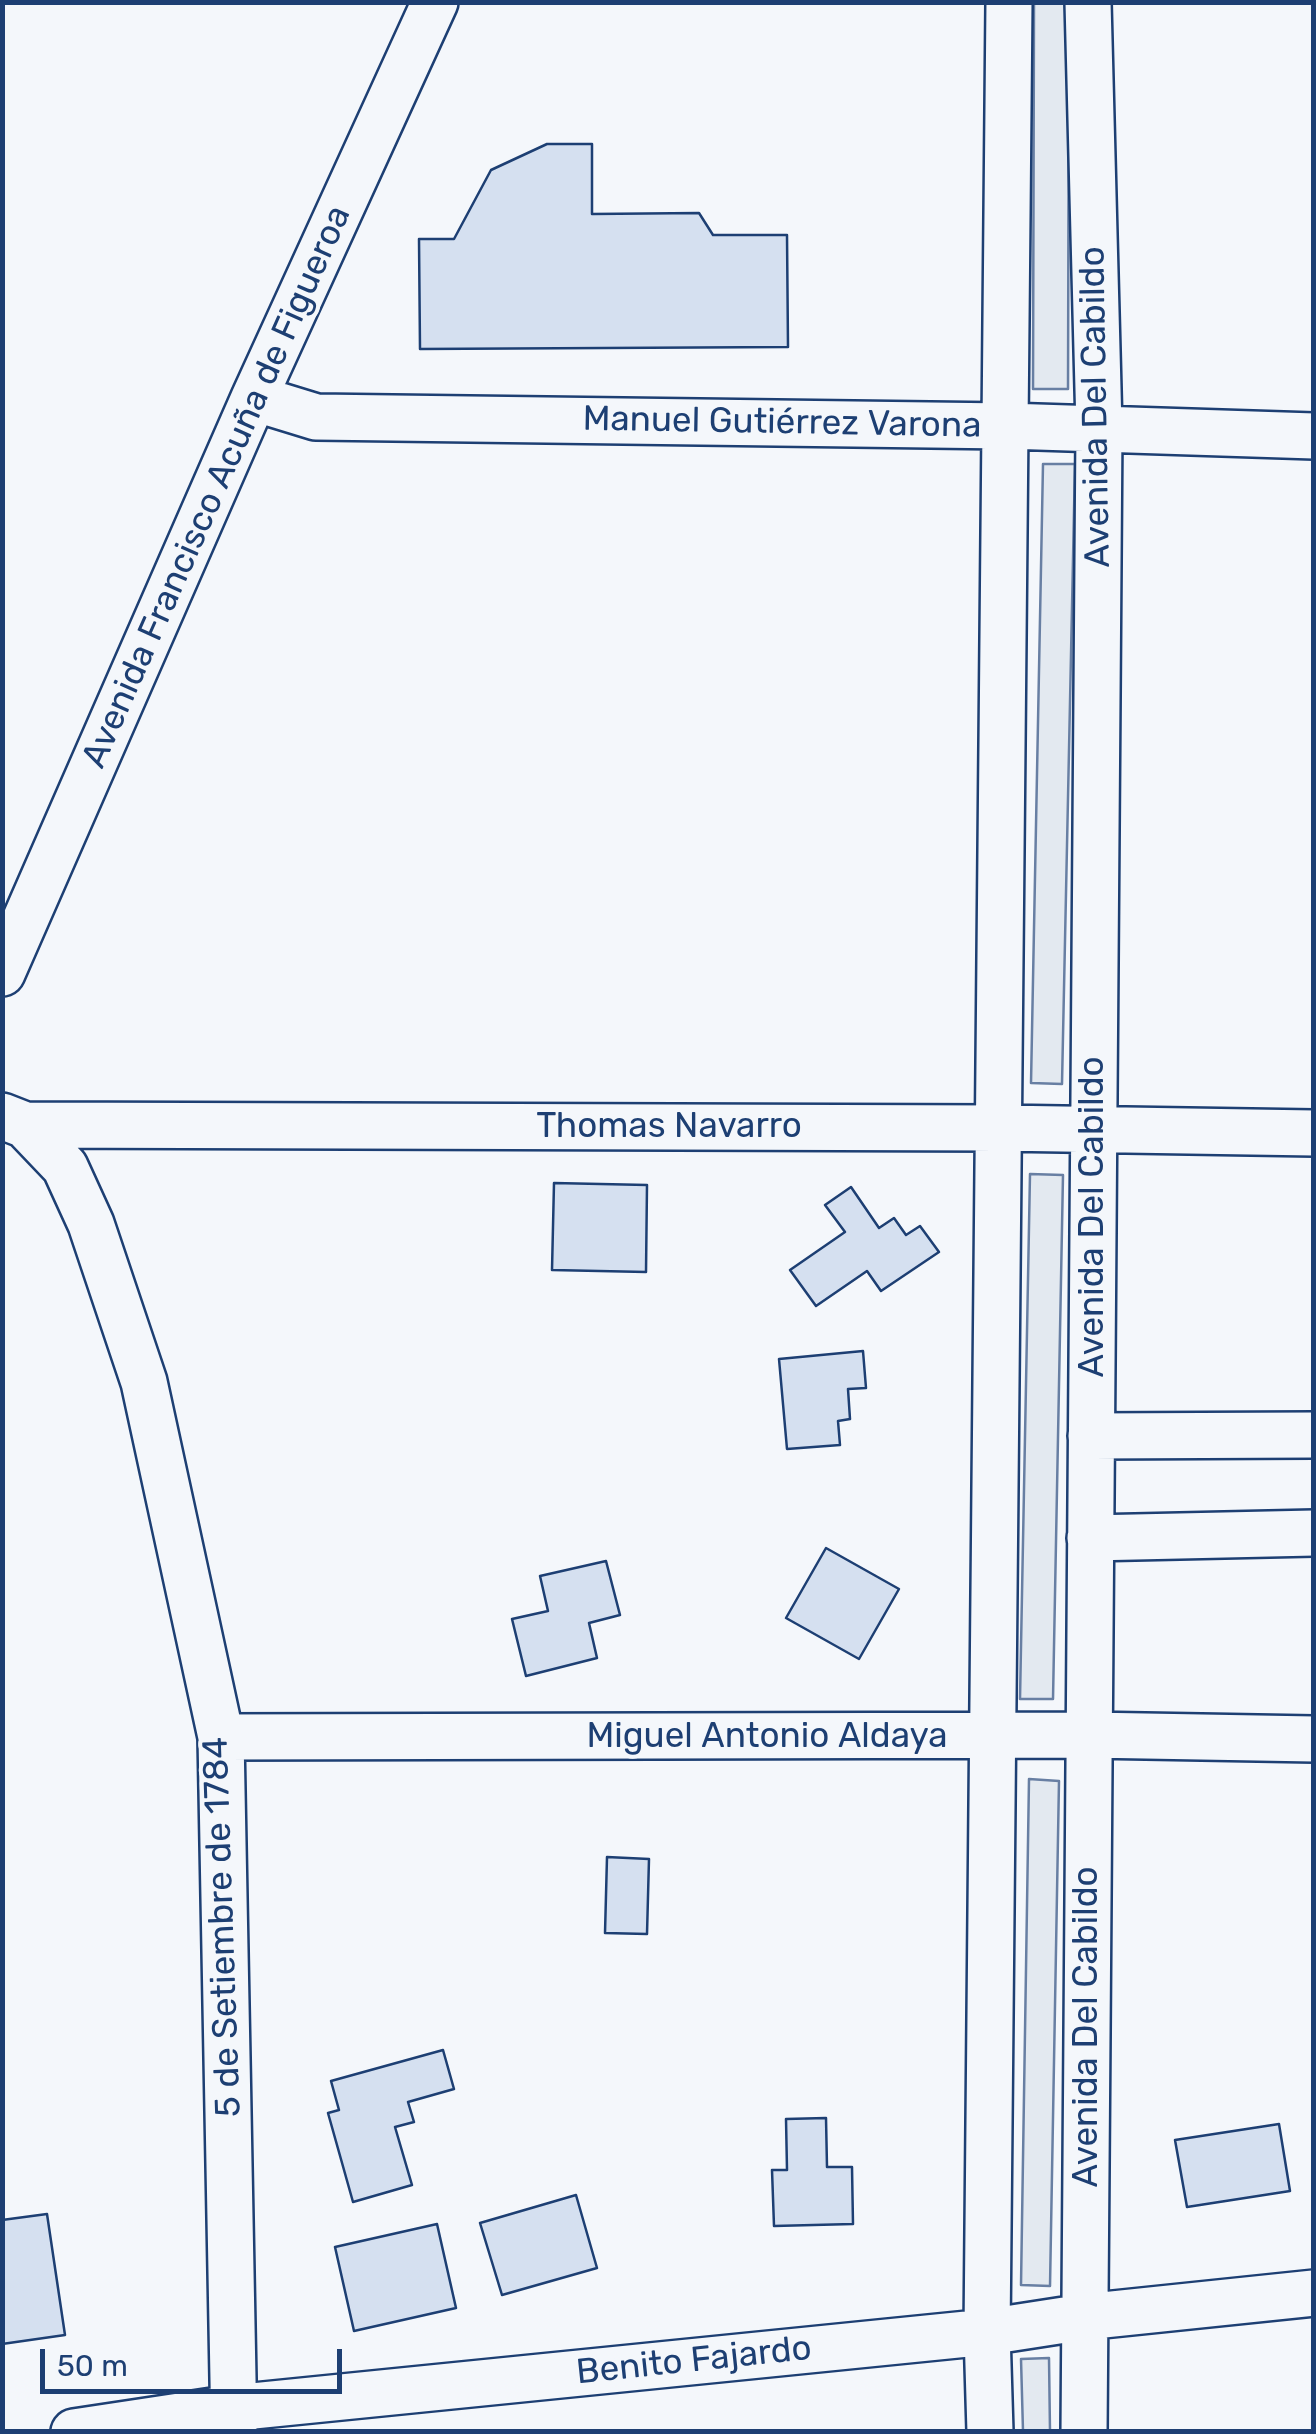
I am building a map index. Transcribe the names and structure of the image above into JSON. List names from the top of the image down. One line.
{"streets":{"street":["Avenida Del Cabildo","Manuel Gutiérrez Varona","Avenida Francisco Acuña de Figueroa","Thomas Navarro","Miguel Antonio Aldaya","5 de Setiembre de 1784","Benito Fajardo"]},"crossings":[["Avenida Del Cabildo","Manuel Gutiérrez Varona"],["Avenida Del Cabildo","Thomas Navarro"],["Avenida Del Cabildo","Miguel Antonio Aldaya"],["Avenida Del Cabildo","Benito Fajardo"],["Manuel Gutiérrez Varona","Avenida Francisco Acuña de Figueroa"],["Thomas Navarro","5 de Setiembre de 1784"],["Miguel Antonio Aldaya","5 de Setiembre de 1784"],["5 de Setiembre de 1784","Benito Fajardo"]],"scale_bar":"50 m"}
